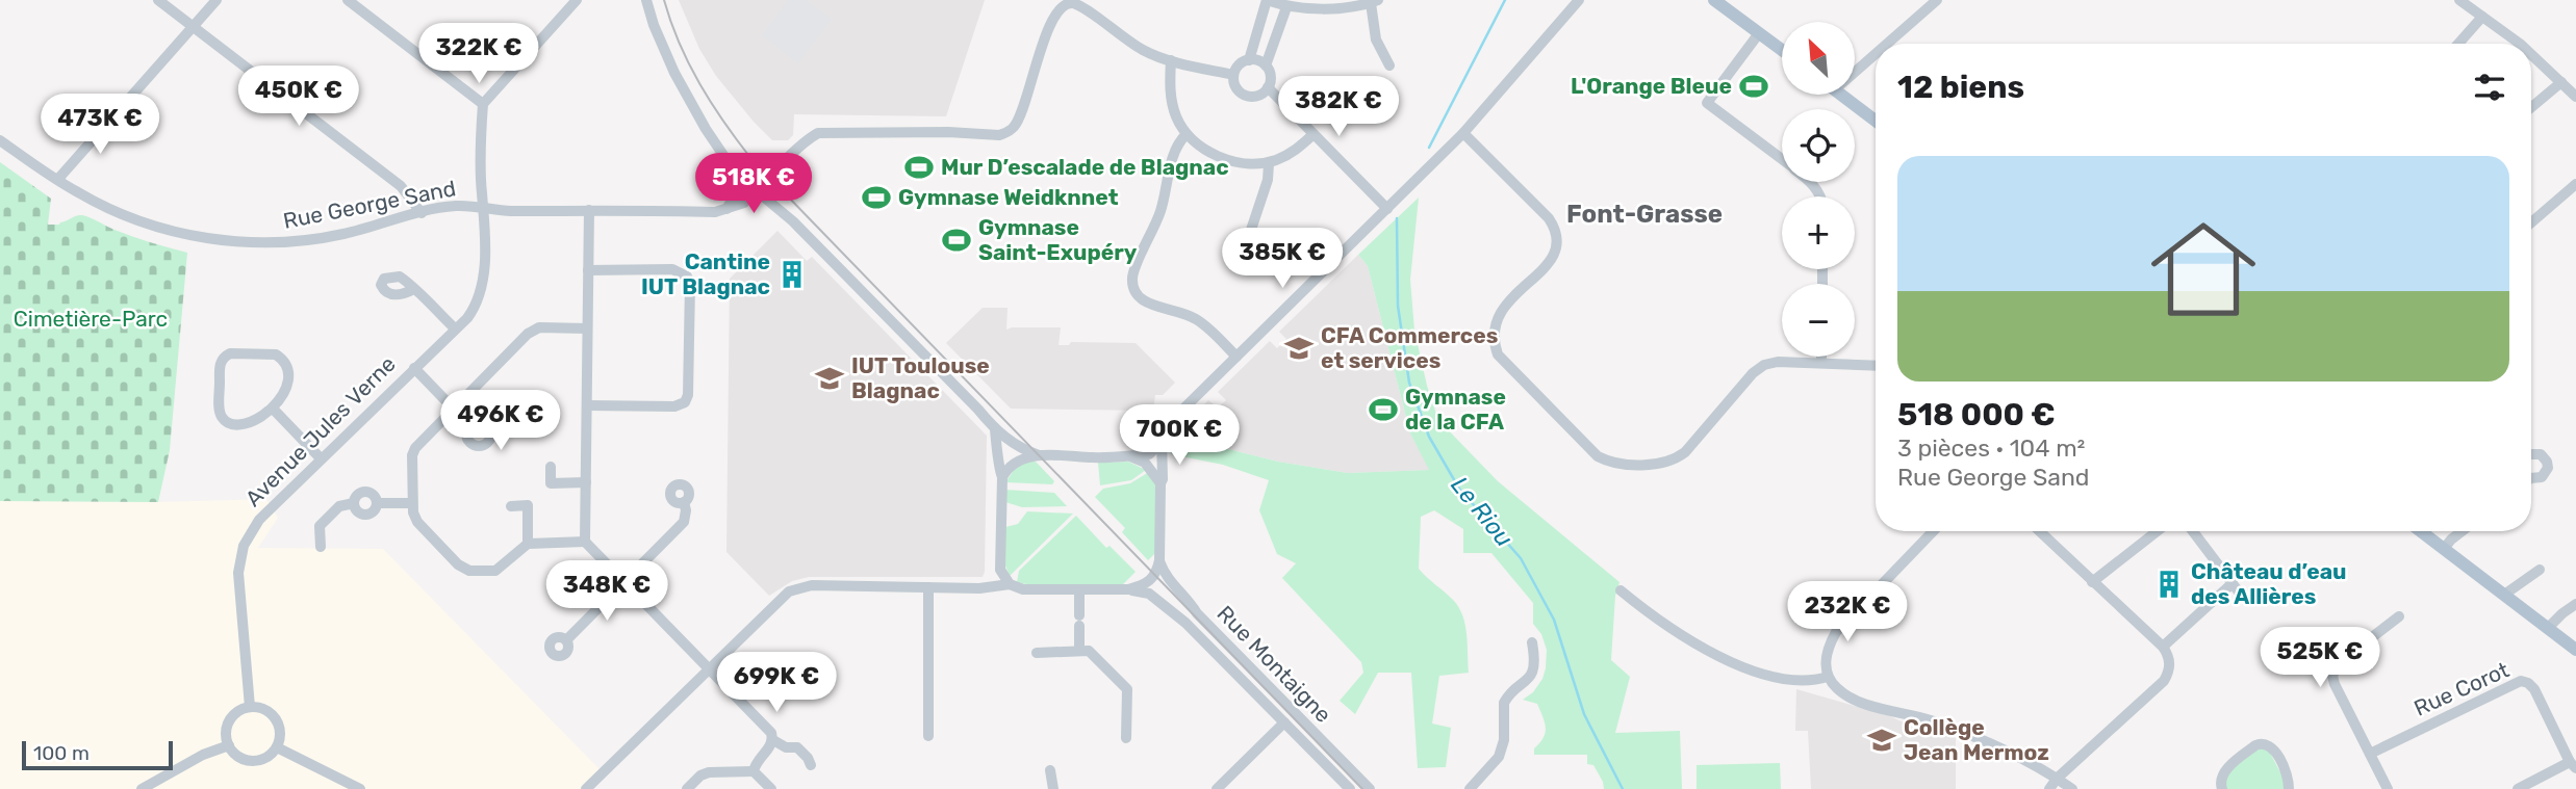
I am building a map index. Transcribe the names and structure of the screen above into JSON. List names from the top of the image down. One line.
{"streets":{"street":["Rue George Sand","Avenue Jules Verne","Rue Montaigne","Rue Corot"]},"crossings":[["Rue George Sand","Avenue Jules Verne"]],"districts":["Font-Grasse"],"water":["Le Riou"],"parks":["Cimetière-Parc"],"places":{"sports":["L'Orange Bleue","Mur D’escalade de Blagnac","Gymnase Weidknnet","Gymnase Saint-Exupéry","Gymnase de la CFA"],"building":["Cantine IUT Blagnac","Château d’eau des Allières"],"school or university":["CFA Commerces et services","IUT Toulouse Blagnac","Collège Jean Mermoz"]},"scale_bar":"100 m","north":"top left","page":{"map_buttons":["+","−"],"price":["322K €","450K €","382K €","473K €","518K €","385K €","496K €","700K €","348K €","232K €","525K €","699K €"],"heading":"12 biens","list":[{"name":"518 000 €","note":"3 pièces · 104 m² · Rue George Sand"}],"scale":"100 m"}}
